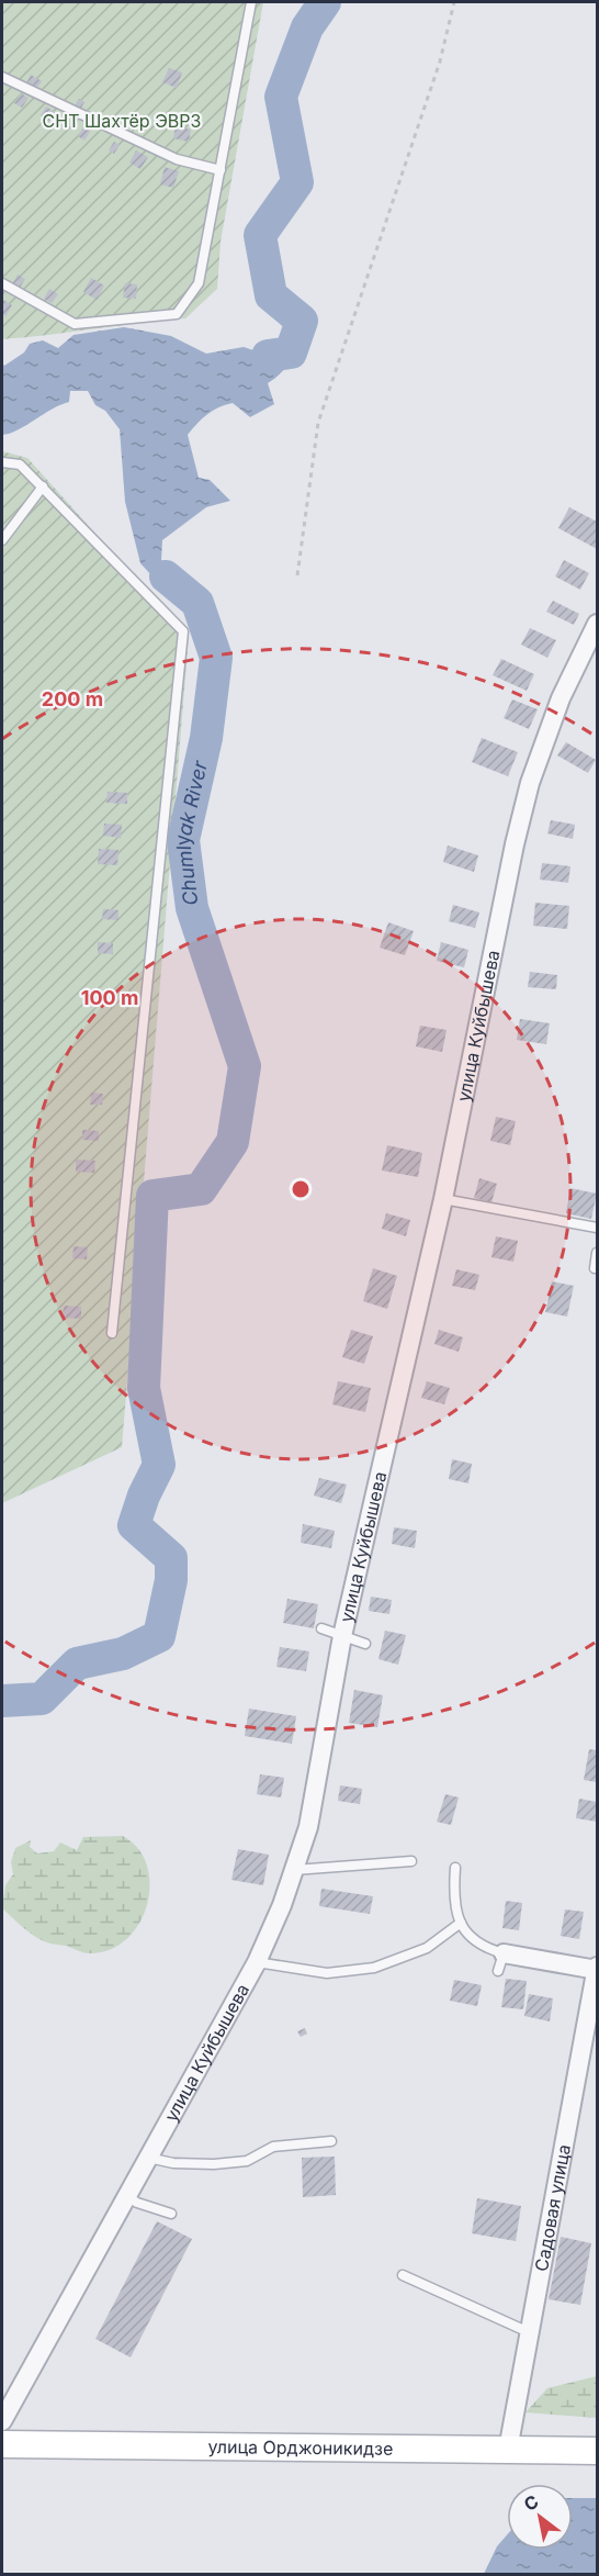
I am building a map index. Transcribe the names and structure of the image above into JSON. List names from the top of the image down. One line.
{"streets":{"main road":["улица Орджоникидзе"],"street":["улица Куйбышева","Садовая улица"]},"crossings":[["Садовая улица","улица Орджоникидзе"]],"water":["Chumlyak River"],"parks":["СНТ Шахтёр ЭВРЗ"],"north":"top left","rings":["200 m","100 m"]}
